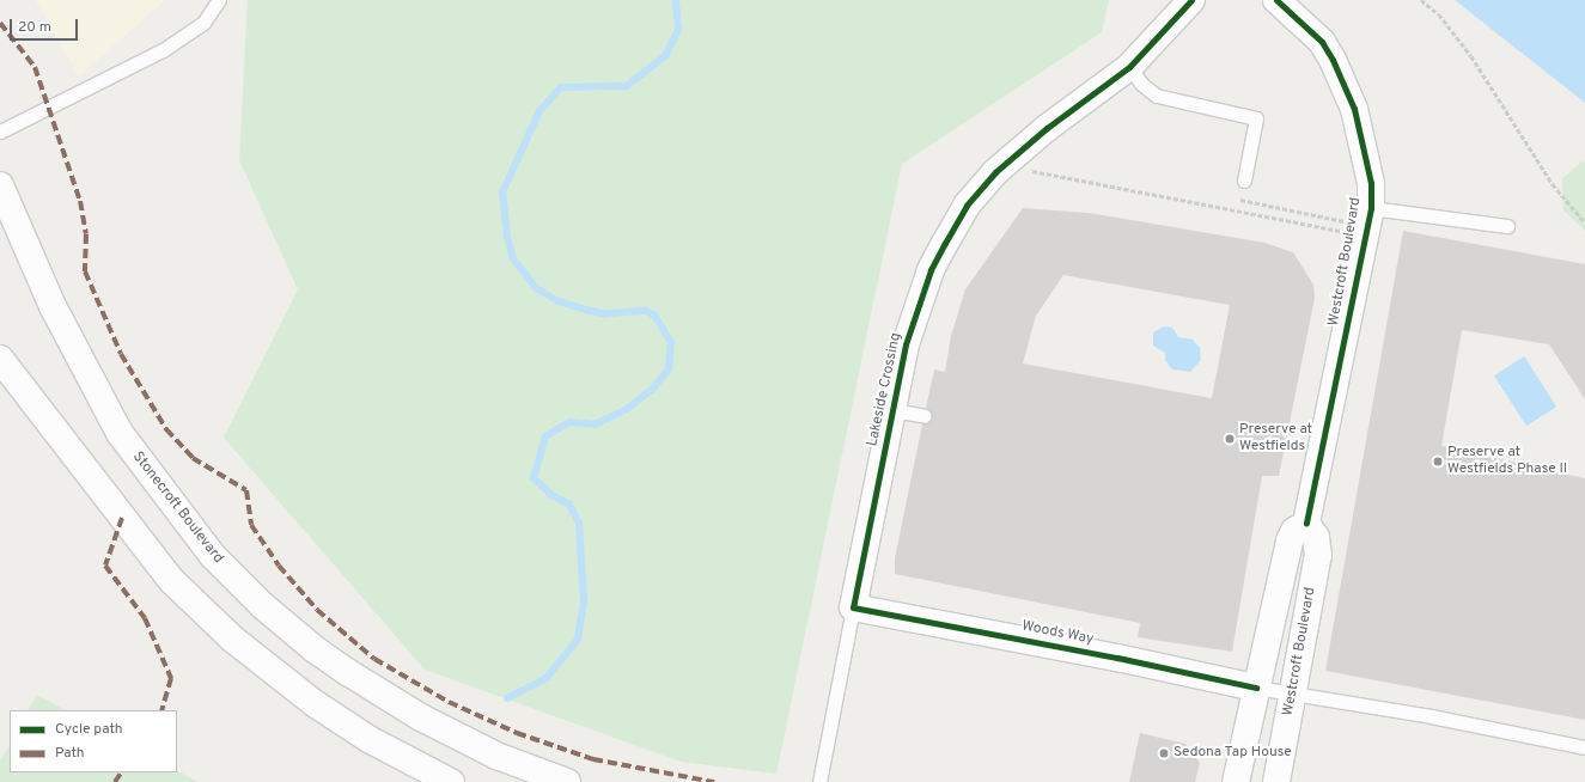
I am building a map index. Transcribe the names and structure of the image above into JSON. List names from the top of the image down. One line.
{"streets":{"street":["Westcroft Boulevard","Lakeside Crossing","Stonecroft Boulevard","Woods Way"]},"crossings":[["Lakeside Crossing","Woods Way"]],"places":["Preserve at Westfields","Preserve at Westfields Phase II","Sedona Tap House"],"legend":["Cycle path","Path"],"scale_bar":"20 m"}
